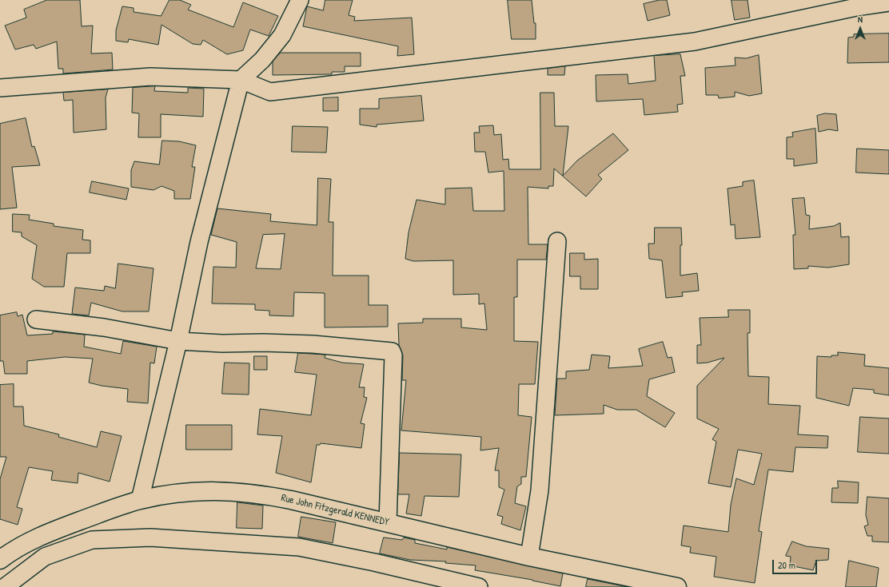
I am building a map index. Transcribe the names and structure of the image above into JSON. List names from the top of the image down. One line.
{"streets":{"street":["Rue John Fitzgerald KENNEDY"]},"scale_bar":"20 m","north":"top"}
